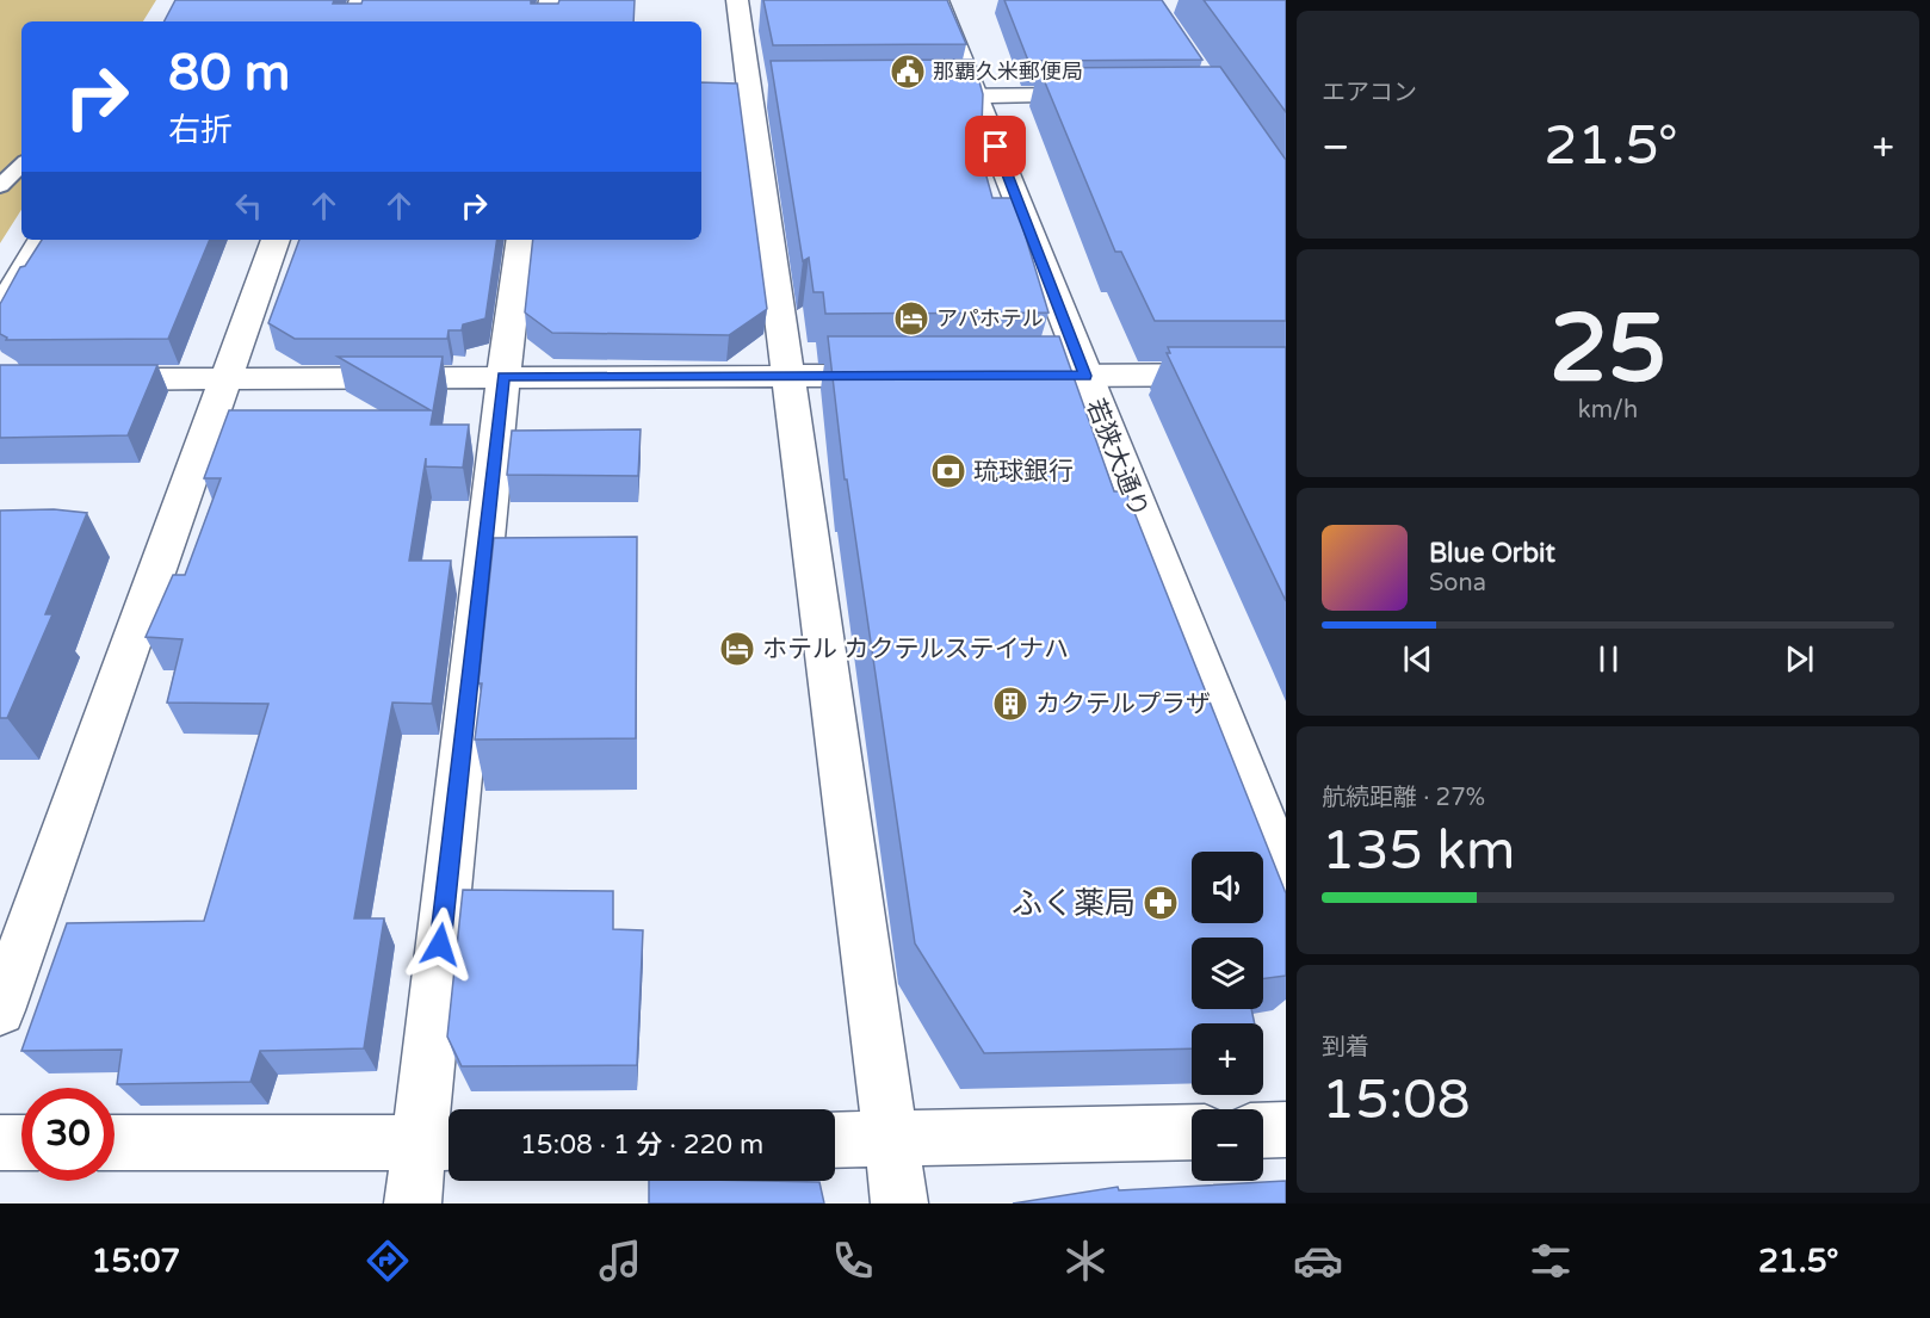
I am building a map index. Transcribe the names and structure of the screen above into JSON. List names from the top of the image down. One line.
{"streets":{"street":["若狭大通り"]},"places":{"public building":["那覇久米郵便局"],"hotel":["アパホテル","ホテル カクテルステイナハ"],"bank":["琉球銀行"],"building":["カクテルプラザ"],"pharmacy":["ふく薬局"]},"page":{"tile":["エアコン",["25","km/h"],["航続距離 · 27%","135 km"],["到着","15:08"]],"turn":["80 m","右折"],"heat":["−","21.5°","+"],"song":["Blue Orbit","Sona"],"map_buttons":["+","−"],"limit":"30","trip":"15:08 · 1 分 · 220 m","tabs":["15:07","21.5°"]}}
